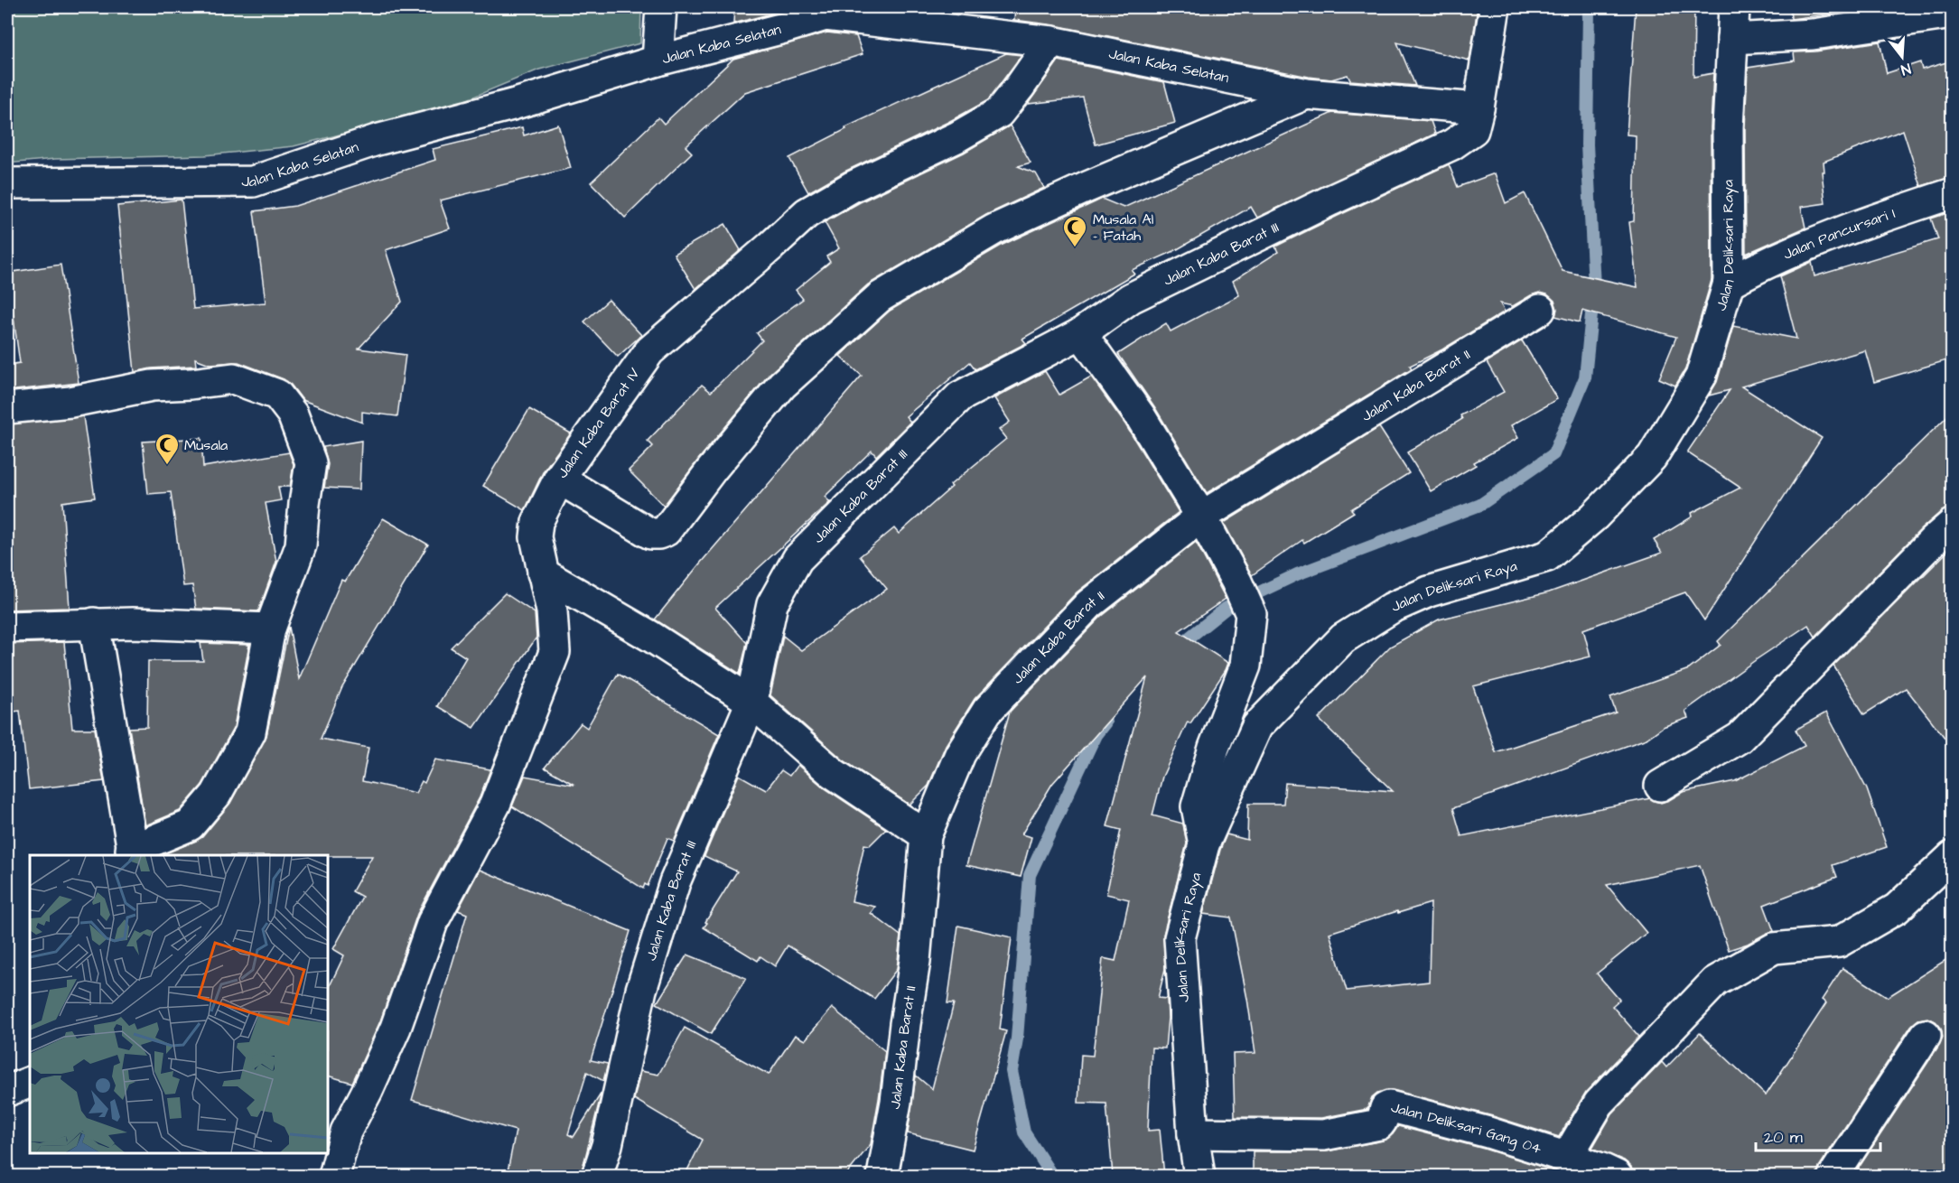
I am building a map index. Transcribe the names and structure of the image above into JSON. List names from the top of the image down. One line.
{"streets":{"street":["Jalan Kaba Selatan","Jalan Pancursari I","Jalan Deliksari Raya","Jalan Kaba Barat III","Jalan Kaba Barat II","Jalan Kaba Barat IV","Jalan Deliksari Gang 04"]},"crossings":[["Jalan Kaba Selatan","Jalan Kaba Barat III"],["Jalan Kaba Selatan","Jalan Kaba Barat IV"],["Jalan Pancursari I","Jalan Deliksari Raya"],["Jalan Deliksari Raya","Jalan Deliksari Gang 04"]],"places":{"mosque":["Musala Al - Fatah","Musala"]},"scale_bar":"20 m","north":"bottom"}
